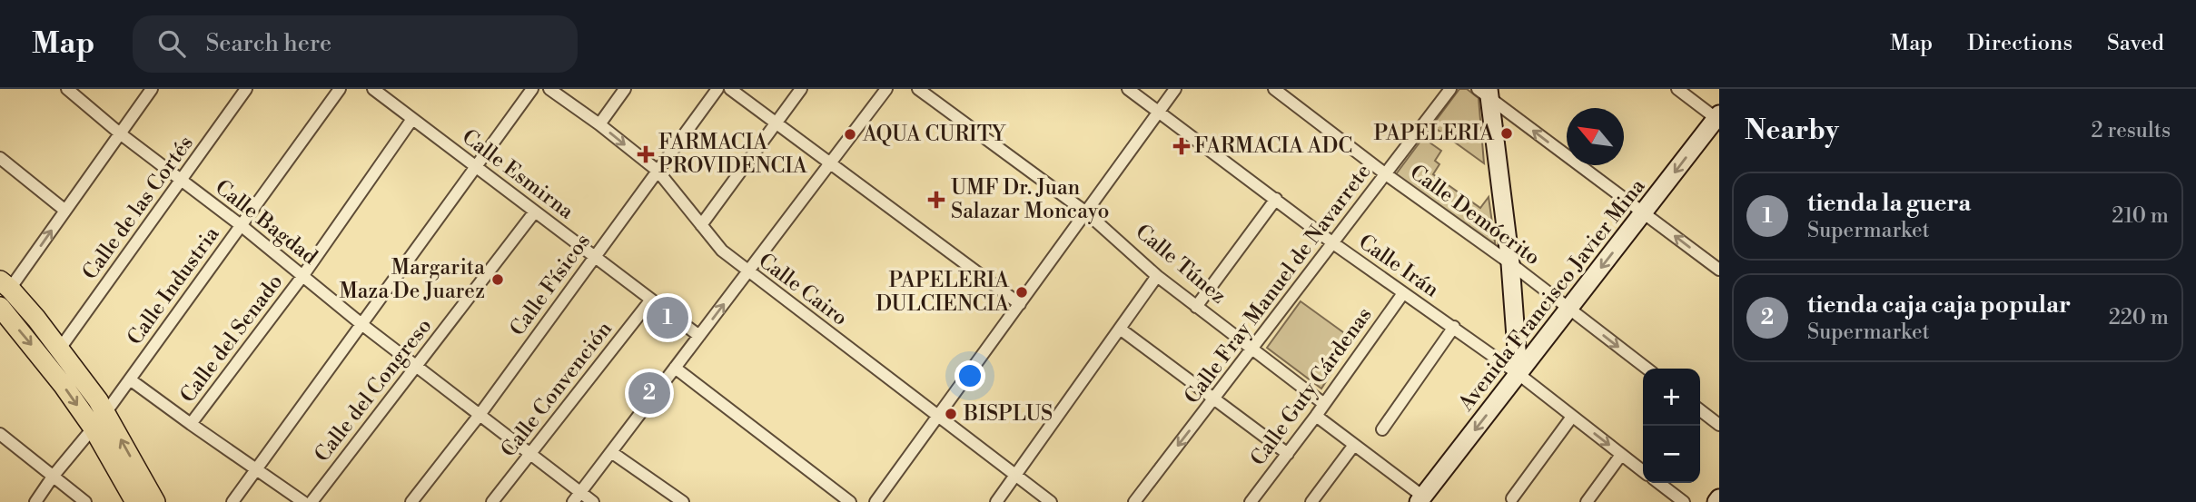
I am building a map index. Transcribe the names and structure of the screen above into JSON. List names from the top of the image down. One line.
{"streets":{"main road":["Avenida Francisco Javier Mina"],"street":["Calle Esmirna","Calle de las Cortés","Calle Demócrito","Calle Bagdad","Calle Túnez","Calle Irán","Calle Fray Manuel de Navarrete","Calle Físicos","Calle Industria","Calle Cairo","Calle del Senado","Calle Guty Cárdenas","Calle Convención","Calle del Congreso"]},"crossings":[["Calle Esmirna","Calle Físicos"],["Calle Esmirna","Calle del Senado"],["Calle Esmirna","Calle Convención"],["Calle Esmirna","Calle del Congreso"],["Calle de las Cortés","Calle Bagdad"],["Calle Demócrito","Calle Fray Manuel de Navarrete"],["Calle Demócrito","Avenida Francisco Javier Mina"],["Calle Bagdad","Calle Físicos"],["Calle Bagdad","Calle Industria"],["Calle Bagdad","Calle del Senado"],["Calle Bagdad","Calle Convención"],["Calle Bagdad","Calle del Congreso"],["Calle Túnez","Calle Fray Manuel de Navarrete"],["Calle Túnez","Calle Guty Cárdenas"],["Calle Irán","Calle Fray Manuel de Navarrete"],["Calle Irán","Avenida Francisco Javier Mina"],["Calle Irán","Calle Guty Cárdenas"],["Calle Físicos","Calle Cairo"]],"one_way":["Avenida Francisco Javier Mina"],"places":{"other":["PAPELERIA","AQUA CURITY","Margarita Maza De Juarez","PAPELERIA DULCIENCIA","BISPLUS"],"health":["FARMACIA ADC","FARMACIA PROVIDENCIA","UMF Dr. Juan Salazar Moncayo"]},"north":"top left","page":{"header":"Map","search":"Search here","nav":["Map","Directions","Saved"],"heading":["Nearby","2 results"],"list":[{"mark":"1","name":"tienda la guera","note":"Supermarket","value":"210 m"},{"mark":"2","name":"tienda caja caja popular","note":"Supermarket","value":"220 m"}],"pins":["1","2"],"map_buttons":["+","−"]}}
